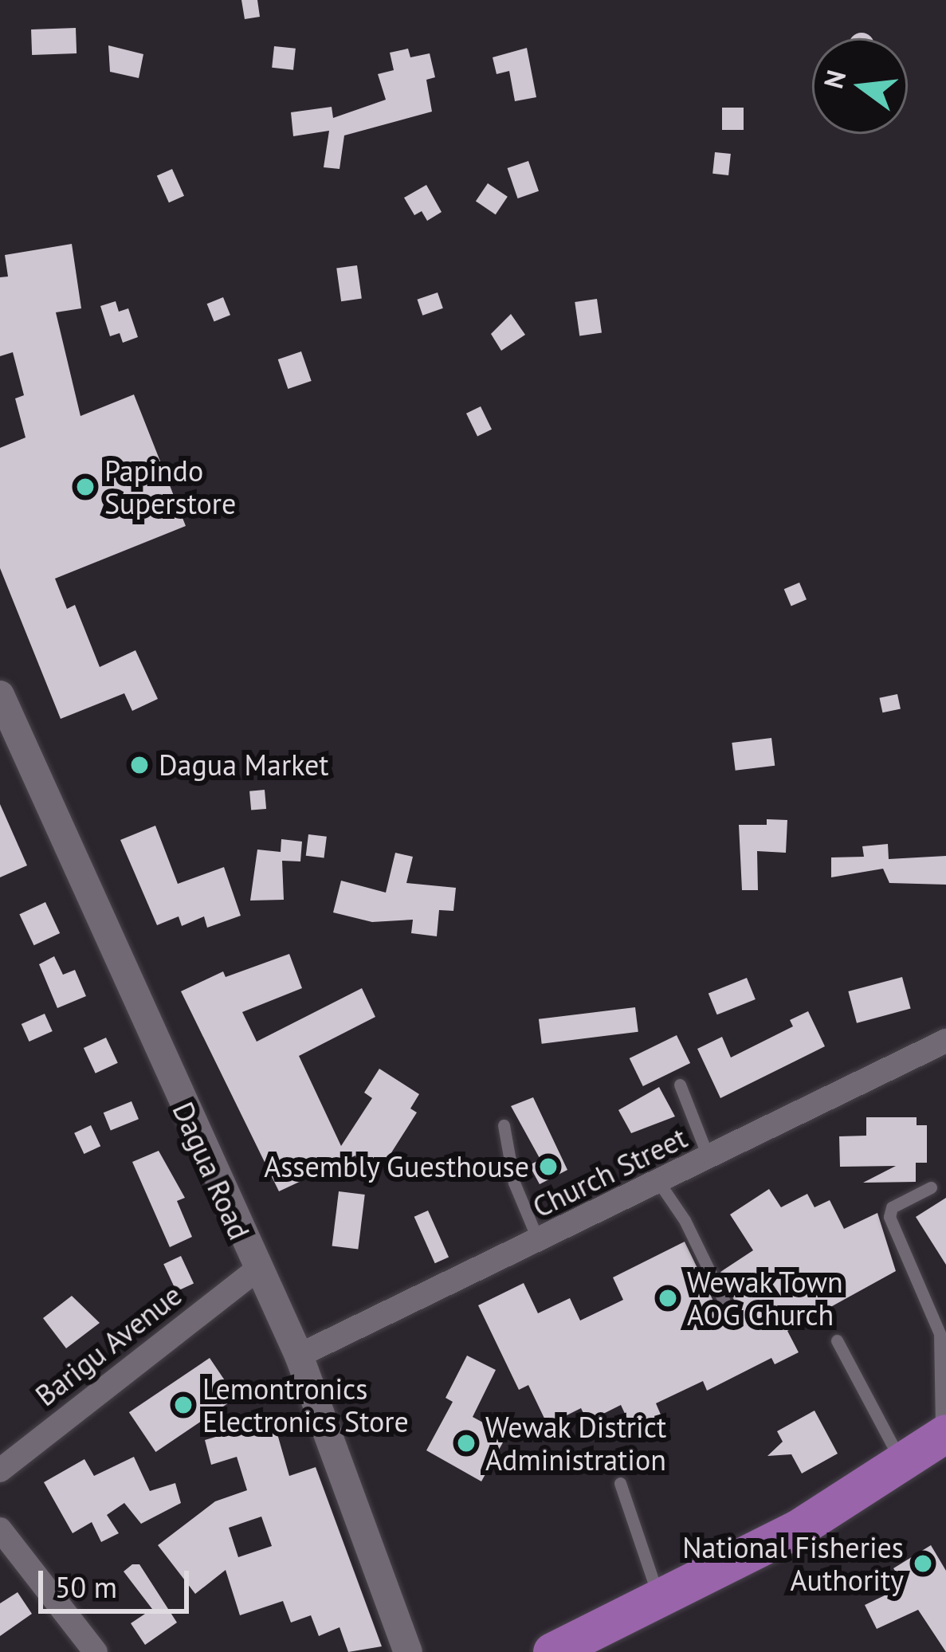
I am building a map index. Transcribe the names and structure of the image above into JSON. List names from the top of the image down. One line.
{"streets":{"street":["Dagua Road","Church Street","Barigu Avenue"]},"crossings":[["Dagua Road","Church Street"],["Dagua Road","Barigu Avenue"]],"places":["Papindo Superstore","Dagua Market","Assembly Guesthouse","Wewak Town AOG Church","Lemontronics Electronics Store","Wewak District Administration","National Fisheries Authority"],"scale_bar":"50 m","north":"left"}
